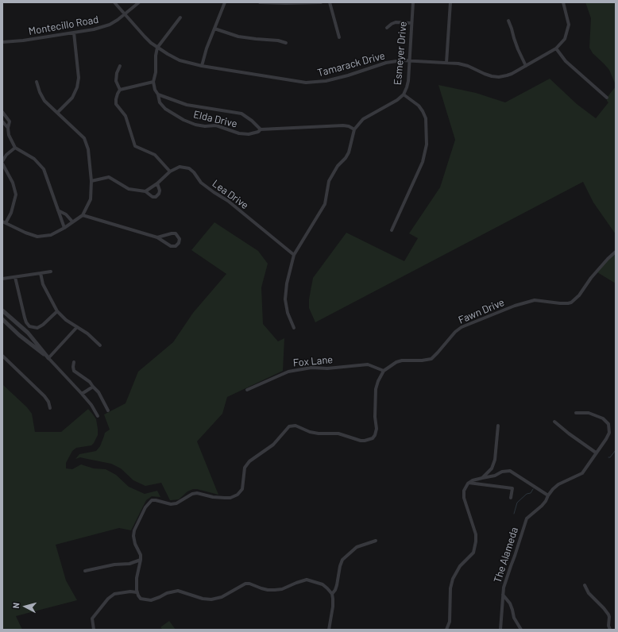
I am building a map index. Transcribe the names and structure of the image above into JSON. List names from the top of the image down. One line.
{"streets":{"street":["Montecillo Road","Esmeyer Drive","Tamarack Drive","Elda Drive","Lea Drive","Fawn Drive","Fox Lane","The Alameda"]},"crossings":[["Montecillo Road","Tamarack Drive"],["Esmeyer Drive","Tamarack Drive"],["Esmeyer Drive","Elda Drive"],["Esmeyer Drive","Lea Drive"],["Tamarack Drive","Elda Drive"],["Fawn Drive","Fox Lane"]],"north":"left"}
